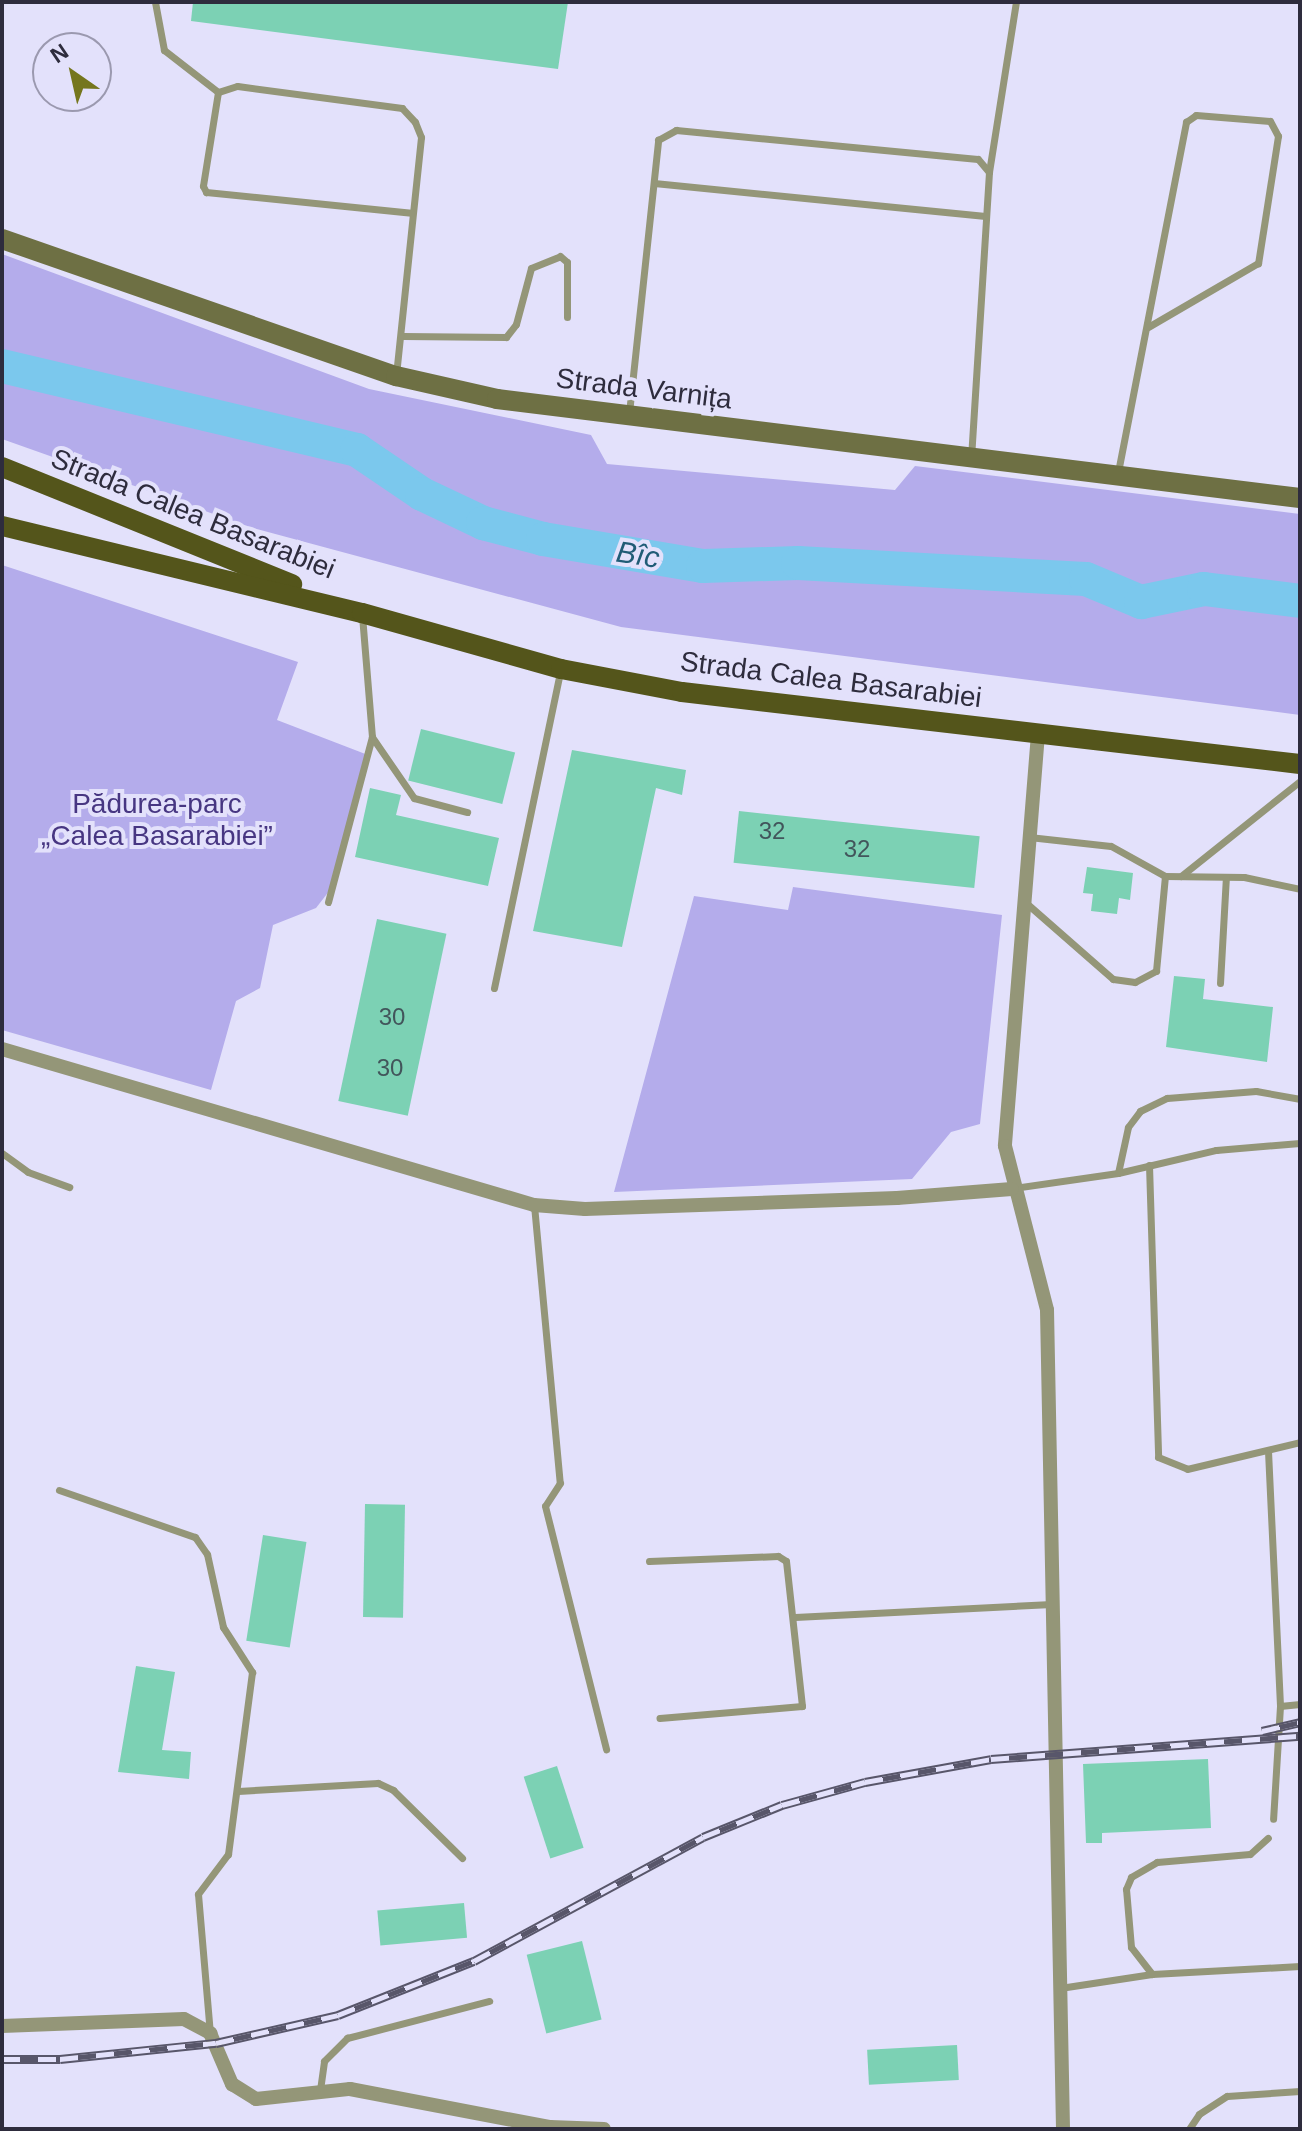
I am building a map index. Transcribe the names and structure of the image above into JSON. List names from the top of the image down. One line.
{"streets":{"main road":["Strada Calea Basarabiei"],"street":["Strada Varnița"]},"water":["Bîc"],"parks":["Pădurea-parc „Calea Basarabiei”"],"house_numbers":["32","32","30","30"],"north":"top left"}
